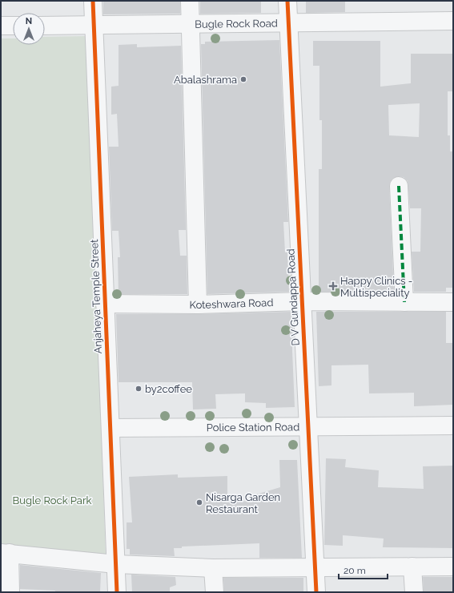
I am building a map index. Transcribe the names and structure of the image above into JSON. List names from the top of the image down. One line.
{"streets":{"street":["Bugle Rock Road","Anjaheya Temple Street","D V Gundappa Road","Koteshwara Road","Police Station Road"]},"crossings":[["Bugle Rock Road","Anjaheya Temple Street"],["Bugle Rock Road","D V Gundappa Road"],["Anjaheya Temple Street","Koteshwara Road"],["Anjaheya Temple Street","Police Station Road"],["D V Gundappa Road","Koteshwara Road"],["D V Gundappa Road","Police Station Road"]],"parks":["Bugle Rock Park"],"places":{"other":["Abalashrama","by2coffee","Nisarga Garden Restaurant"],"health":["Happy Clinics - Multispeciality"]},"scale_bar":"20 m","north":"top"}
